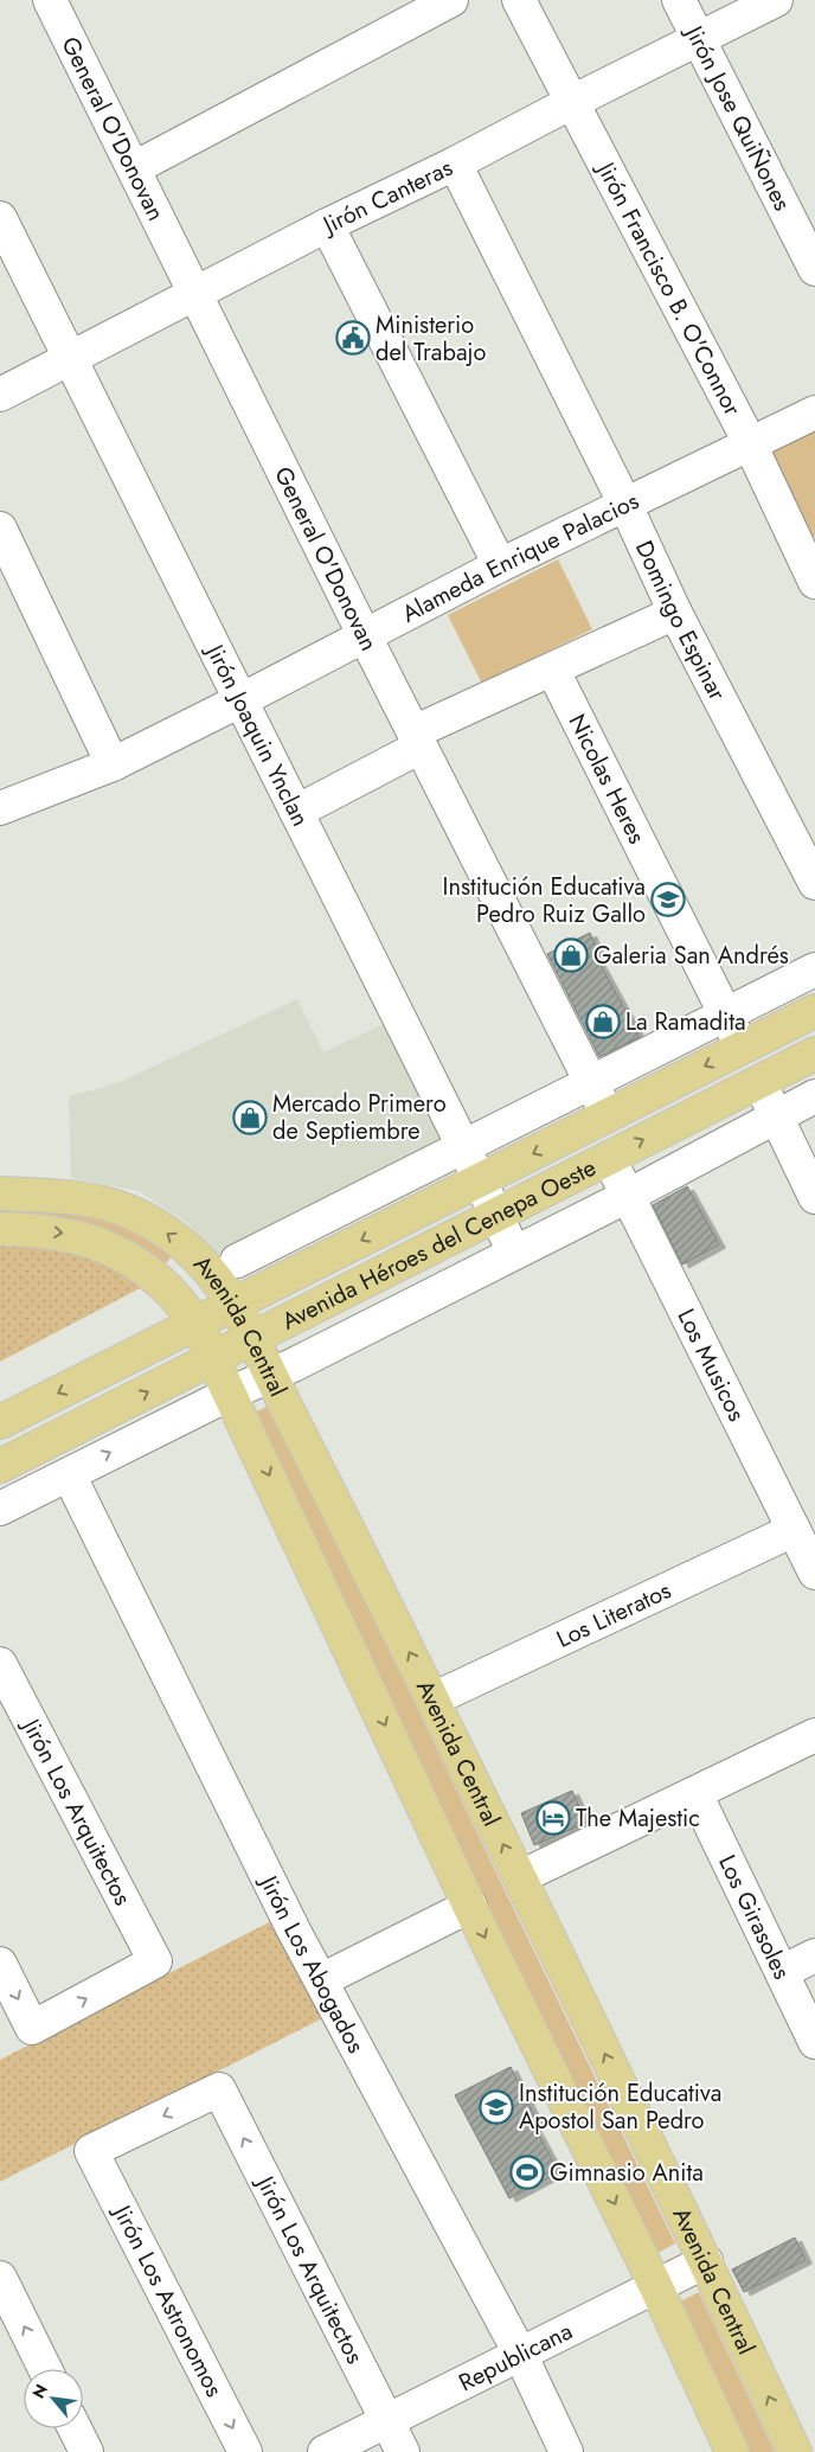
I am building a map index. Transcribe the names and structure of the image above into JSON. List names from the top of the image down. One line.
{"streets":{"main road":["Avenida Héroes del Cenepa Oeste","Avenida Central"],"street":["Jirón Jose QuiÑones","General O'Donovan","Jirón Canteras","Jirón Francisco B. O'Connor","Alameda Enrique Palacios","Domingo Espinar","Jirón Joaquin Ynclan","Nicolas Heres","Los Musicos","Los Literatos","Jirón Los Arquitectos","Los Girasoles","Jirón Los Abogados","Jirón Los Astronomos","Republicana"]},"crossings":[["Jirón Jose QuiÑones","Jirón Canteras"],["General O'Donovan","Jirón Canteras"],["General O'Donovan","Alameda Enrique Palacios"],["General O'Donovan","Avenida Héroes del Cenepa Oeste"],["Jirón Canteras","Jirón Francisco B. O'Connor"],["Jirón Canteras","Domingo Espinar"],["Jirón Canteras","Jirón Joaquin Ynclan"],["Jirón Francisco B. O'Connor","Alameda Enrique Palacios"],["Alameda Enrique Palacios","Domingo Espinar"],["Alameda Enrique Palacios","Jirón Joaquin Ynclan"],["Jirón Joaquin Ynclan","Avenida Héroes del Cenepa Oeste"],["Nicolas Heres","Avenida Héroes del Cenepa Oeste"],["Avenida Héroes del Cenepa Oeste","Avenida Central"],["Avenida Héroes del Cenepa Oeste","Los Musicos"],["Avenida Central","Los Literatos"],["Avenida Central","Republicana"],["Los Musicos","Los Literatos"],["Jirón Los Arquitectos","Jirón Los Astronomos"],["Jirón Los Arquitectos","Republicana"],["Jirón Los Abogados","Republicana"]],"places":{"public building":["Ministerio del Trabajo"],"school or university":["Institución Educativa Pedro Ruiz Gallo","Institución Educativa Apostol San Pedro"],"shop":["Galeria San Andrés","La Ramadita","Mercado Primero de Septiembre"],"hotel":["The Majestic"],"sports":["Gimnasio Anita"]},"north":"top left"}
